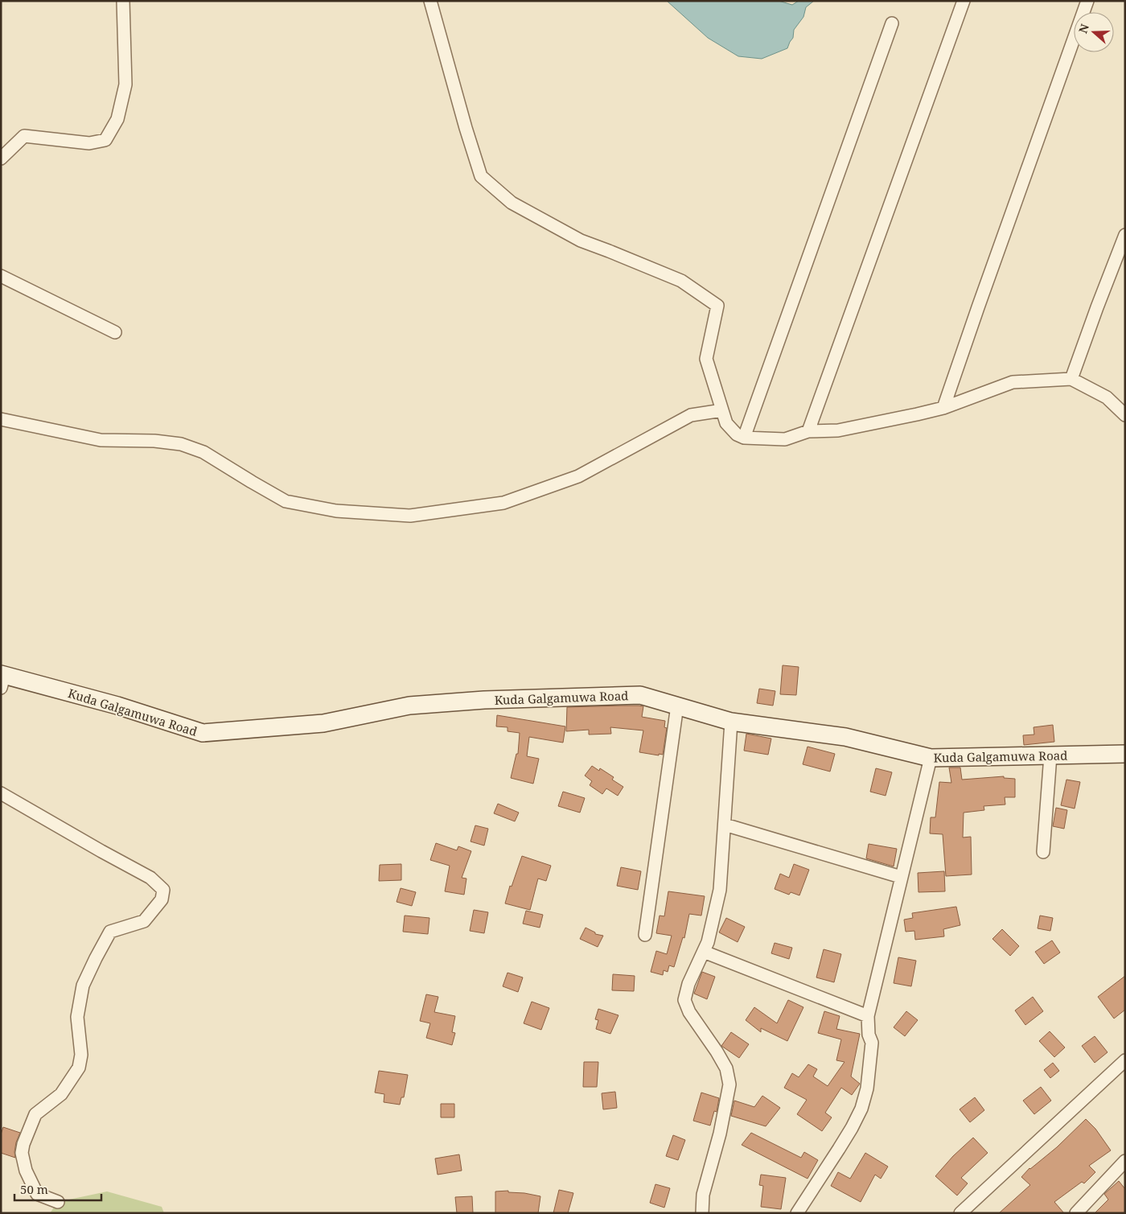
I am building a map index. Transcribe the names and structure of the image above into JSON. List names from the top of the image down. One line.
{"streets":{"street":["Kuda Galgamuwa Road"]},"scale_bar":"50 m","north":"left"}
